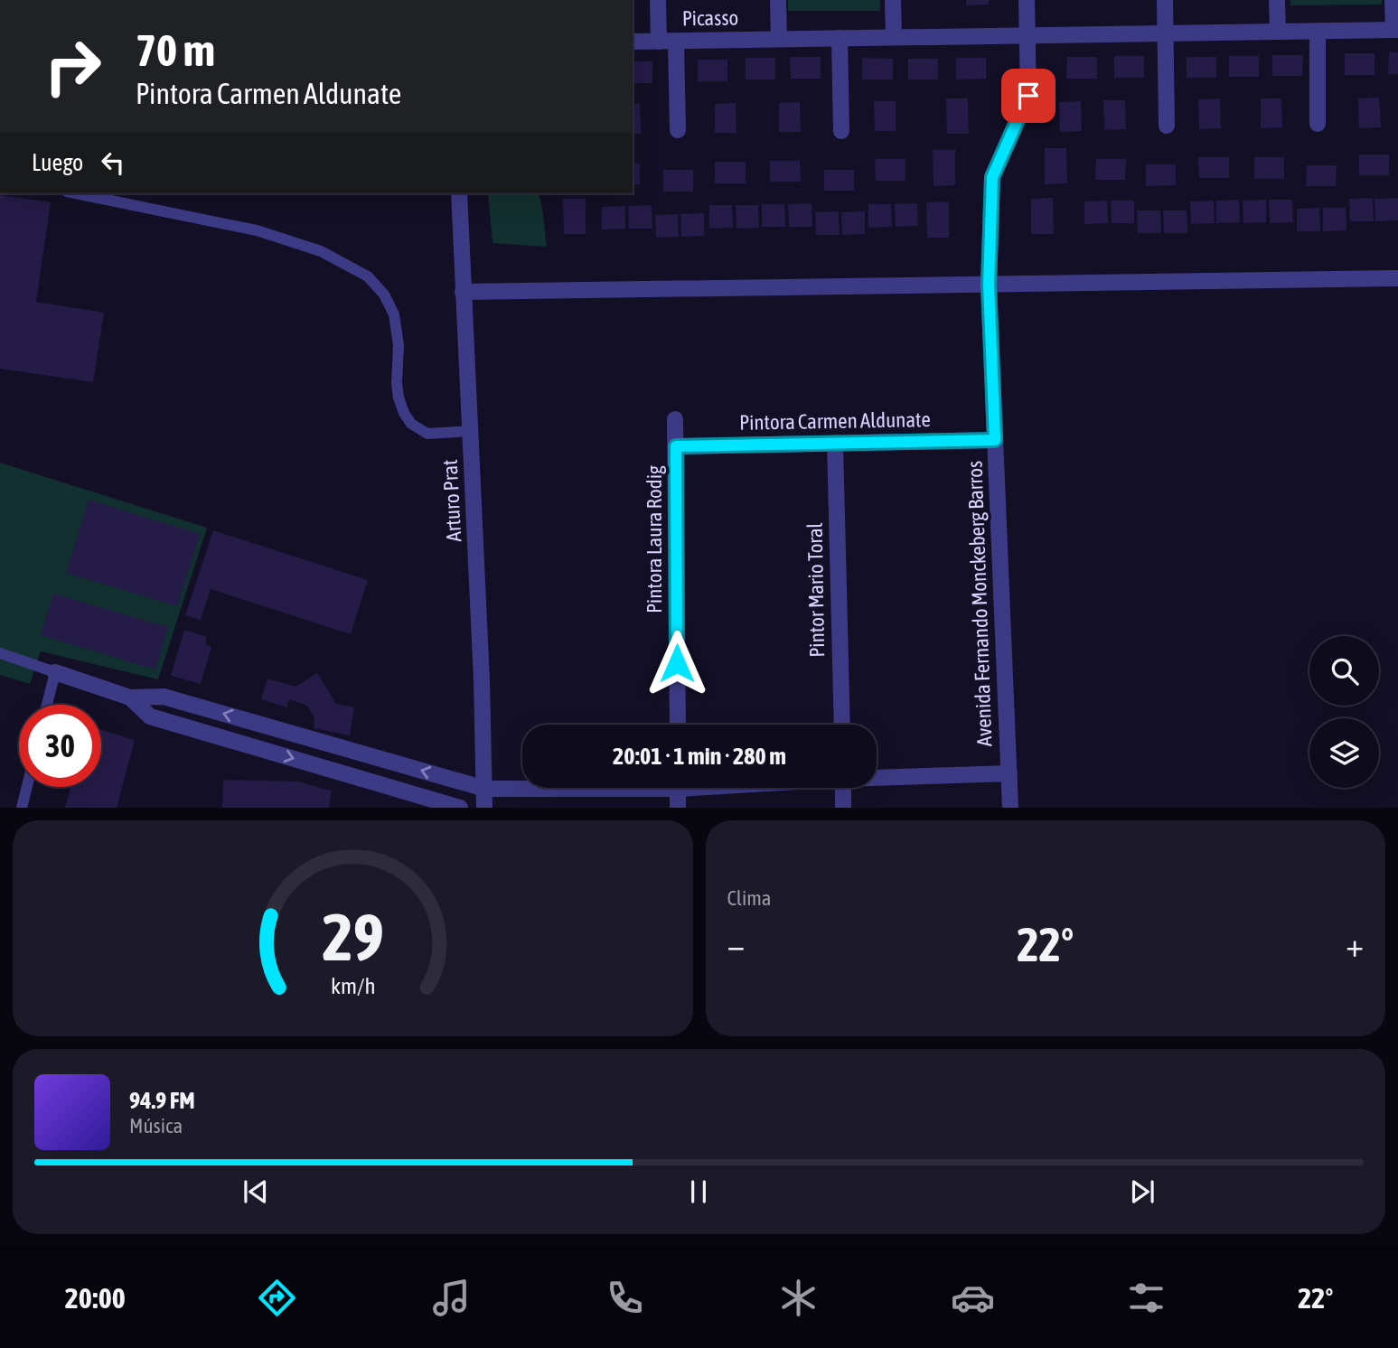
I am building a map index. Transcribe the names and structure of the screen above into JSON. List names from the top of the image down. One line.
{"streets":{"street":["Picasso","Pintora Carmen Aldunate","Arturo Prat","Pintora Laura Rodig","Pintor Mario Toral","Avenida Fernando Monckeberg Barros"]},"crossings":[["Picasso","Avenida Fernando Monckeberg Barros"],["Pintora Carmen Aldunate","Pintora Laura Rodig"],["Pintora Carmen Aldunate","Pintor Mario Toral"],["Pintora Carmen Aldunate","Avenida Fernando Monckeberg Barros"]],"page":{"turn":["70 m","Pintora Carmen Aldunate"],"then":"Luego","limit":"30","trip":"20:01 · 1 min · 280 m","tile":"Clima","heat":["−","22°","+"],"song":["94.9 FM","Música"],"tabs":["20:00","22°"],"gauge":["29","km/h"]}}
